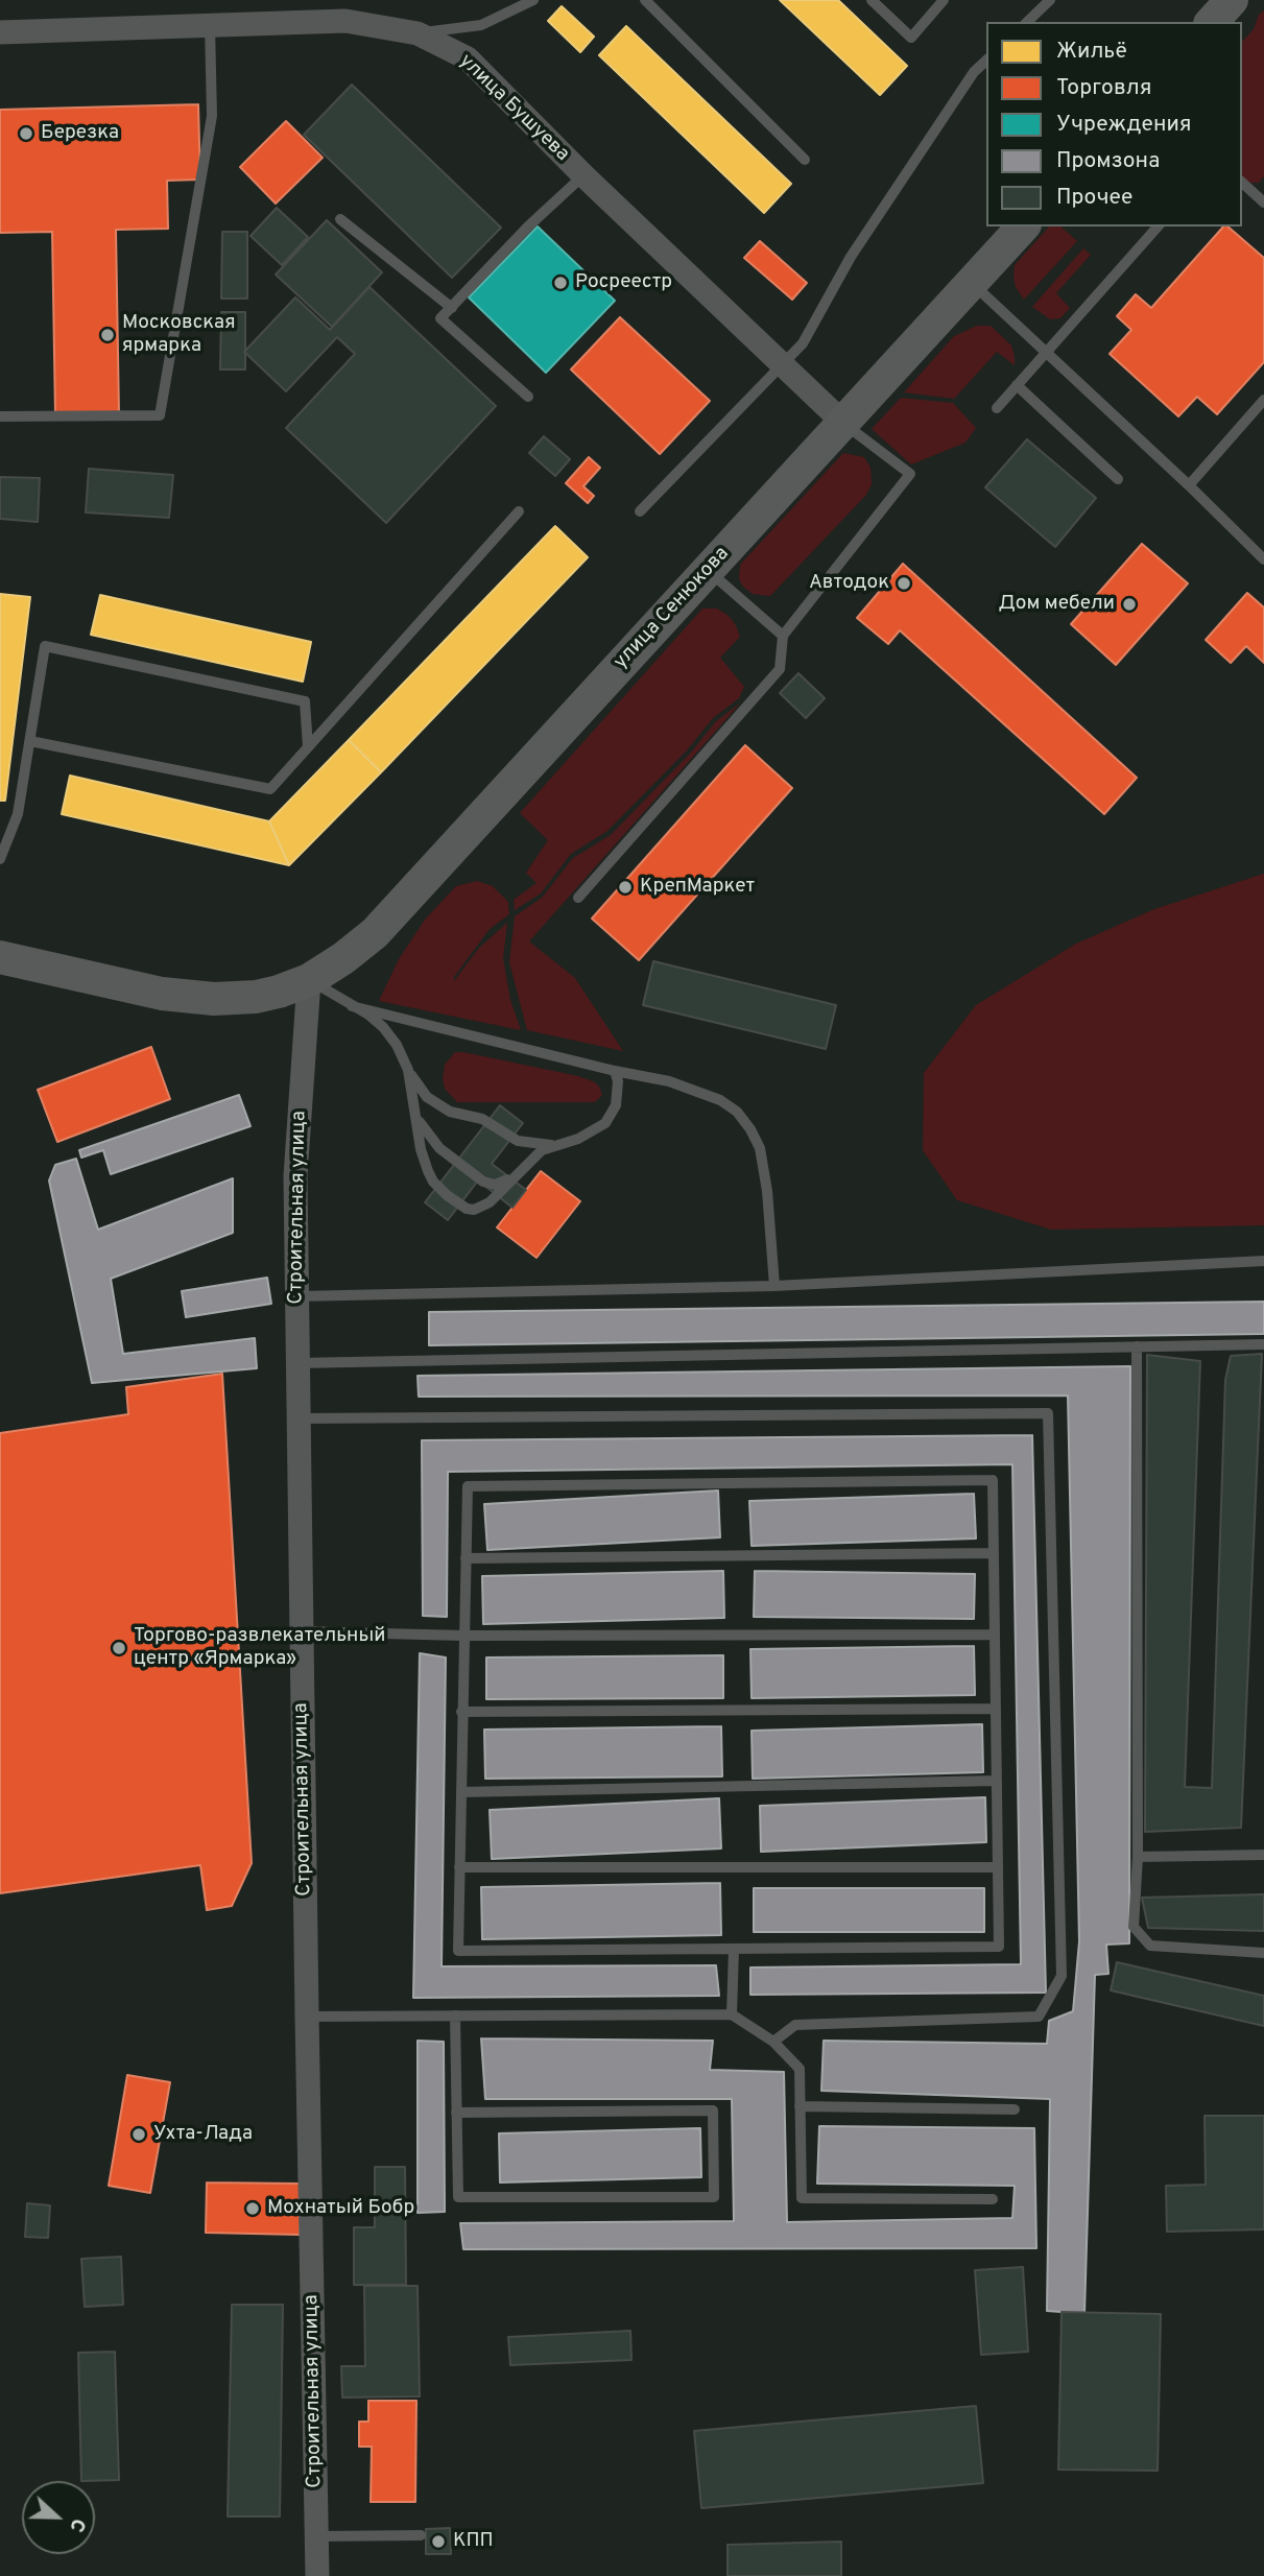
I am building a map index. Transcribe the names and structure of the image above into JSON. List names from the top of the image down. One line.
{"streets":{"main road":["улица Сенюкова"],"street":["улица Бушуева","Строительная улица"]},"crossings":[["улица Бушуева","улица Сенюкова"],["улица Сенюкова","Строительная улица"]],"places":["Березка","Росреестр","Московская ярмарка","Автодок","Дом мебели","КрепМаркет","Торгово-развлекательный центр «Ярмарка»","Ухта-Лада","Мохнатый Бобр","КПП"],"legend":["Жильё","Торговля","Учреждения","Промзона","Прочее"],"north":"right"}
